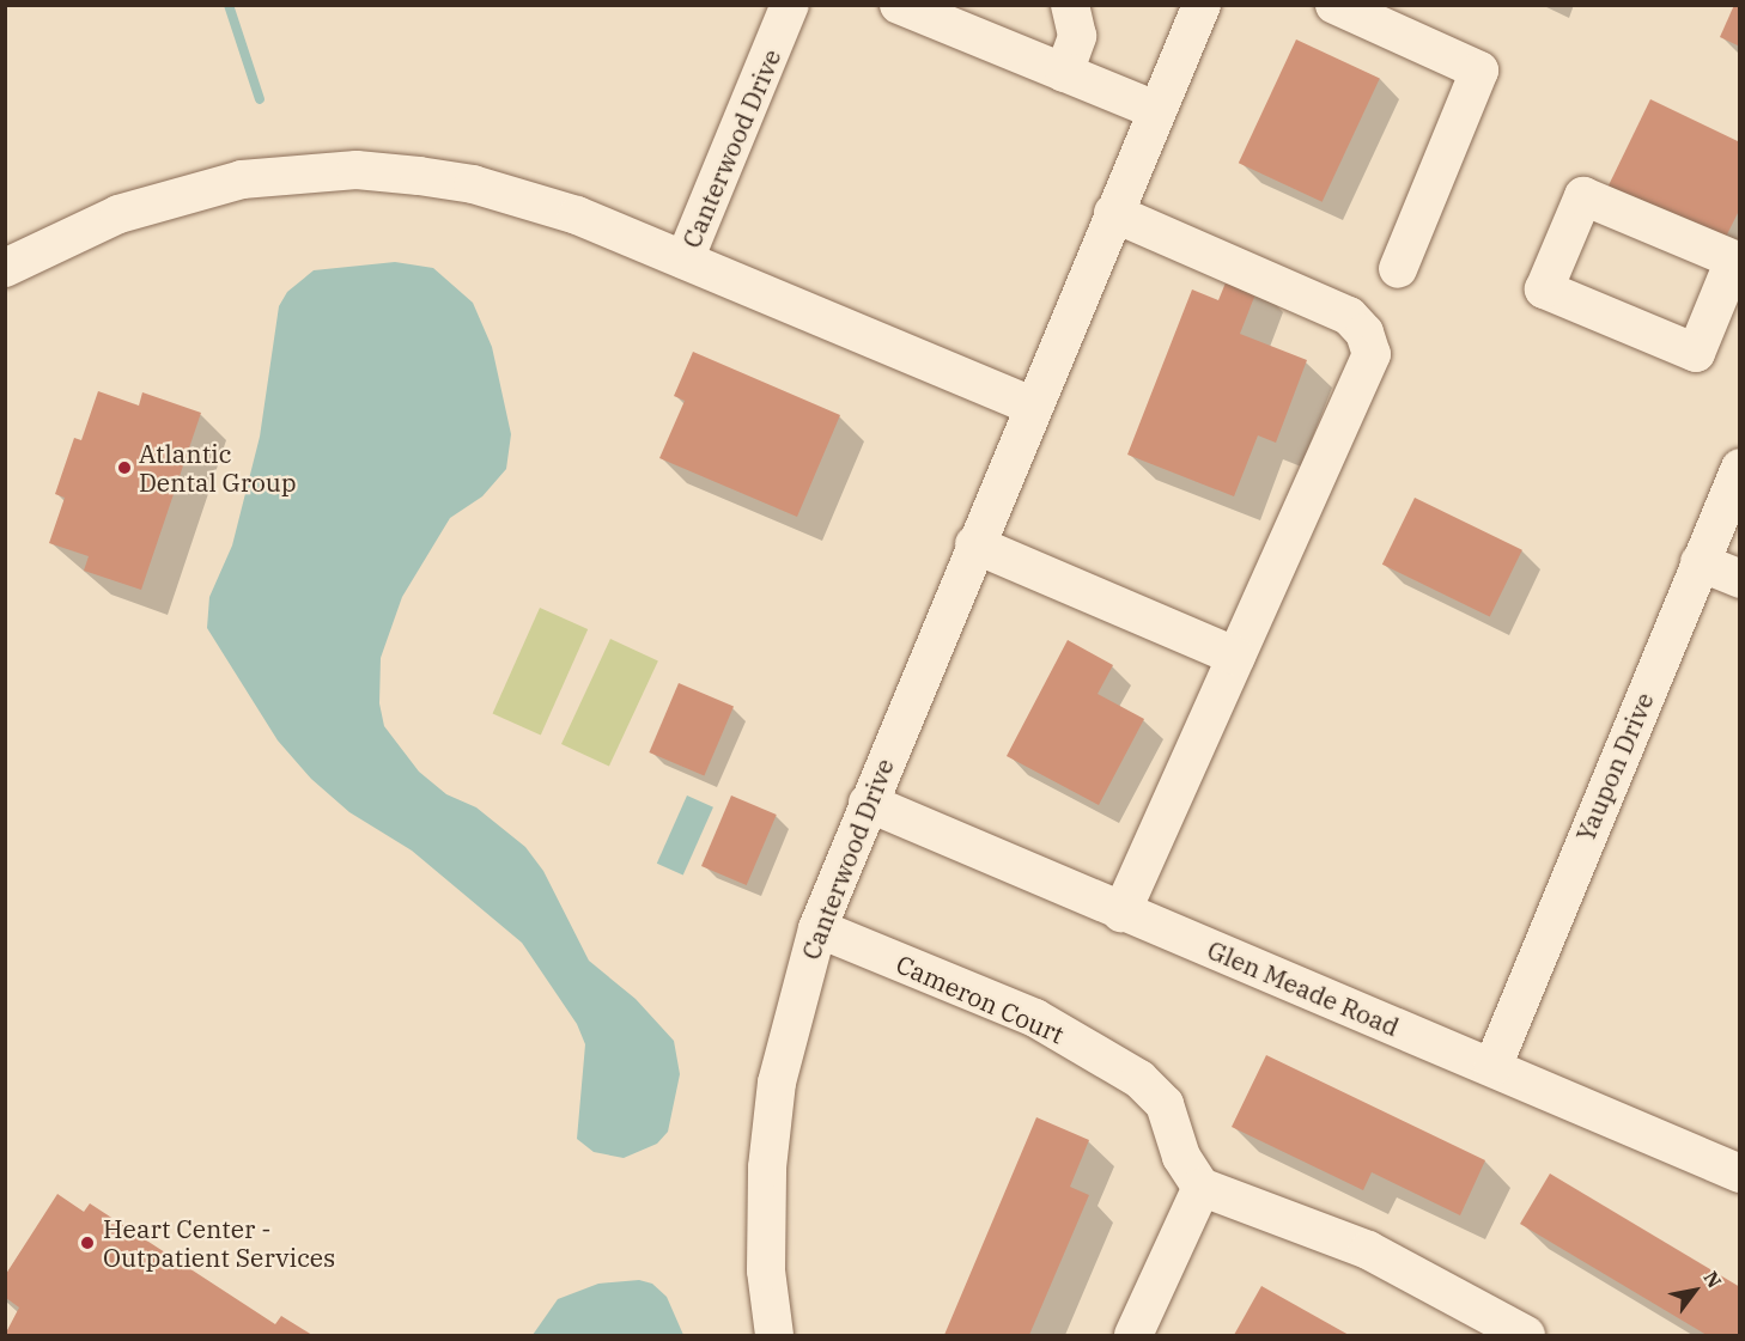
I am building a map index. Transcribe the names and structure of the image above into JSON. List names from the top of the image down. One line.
{"streets":{"street":["Canterwood Drive","Yaupon Drive","Glen Meade Road","Cameron Court"]},"crossings":[["Canterwood Drive","Glen Meade Road"],["Canterwood Drive","Cameron Court"],["Yaupon Drive","Glen Meade Road"]],"places":["Atlantic Dental Group","Heart Center - Outpatient Services"],"north":"top right"}
